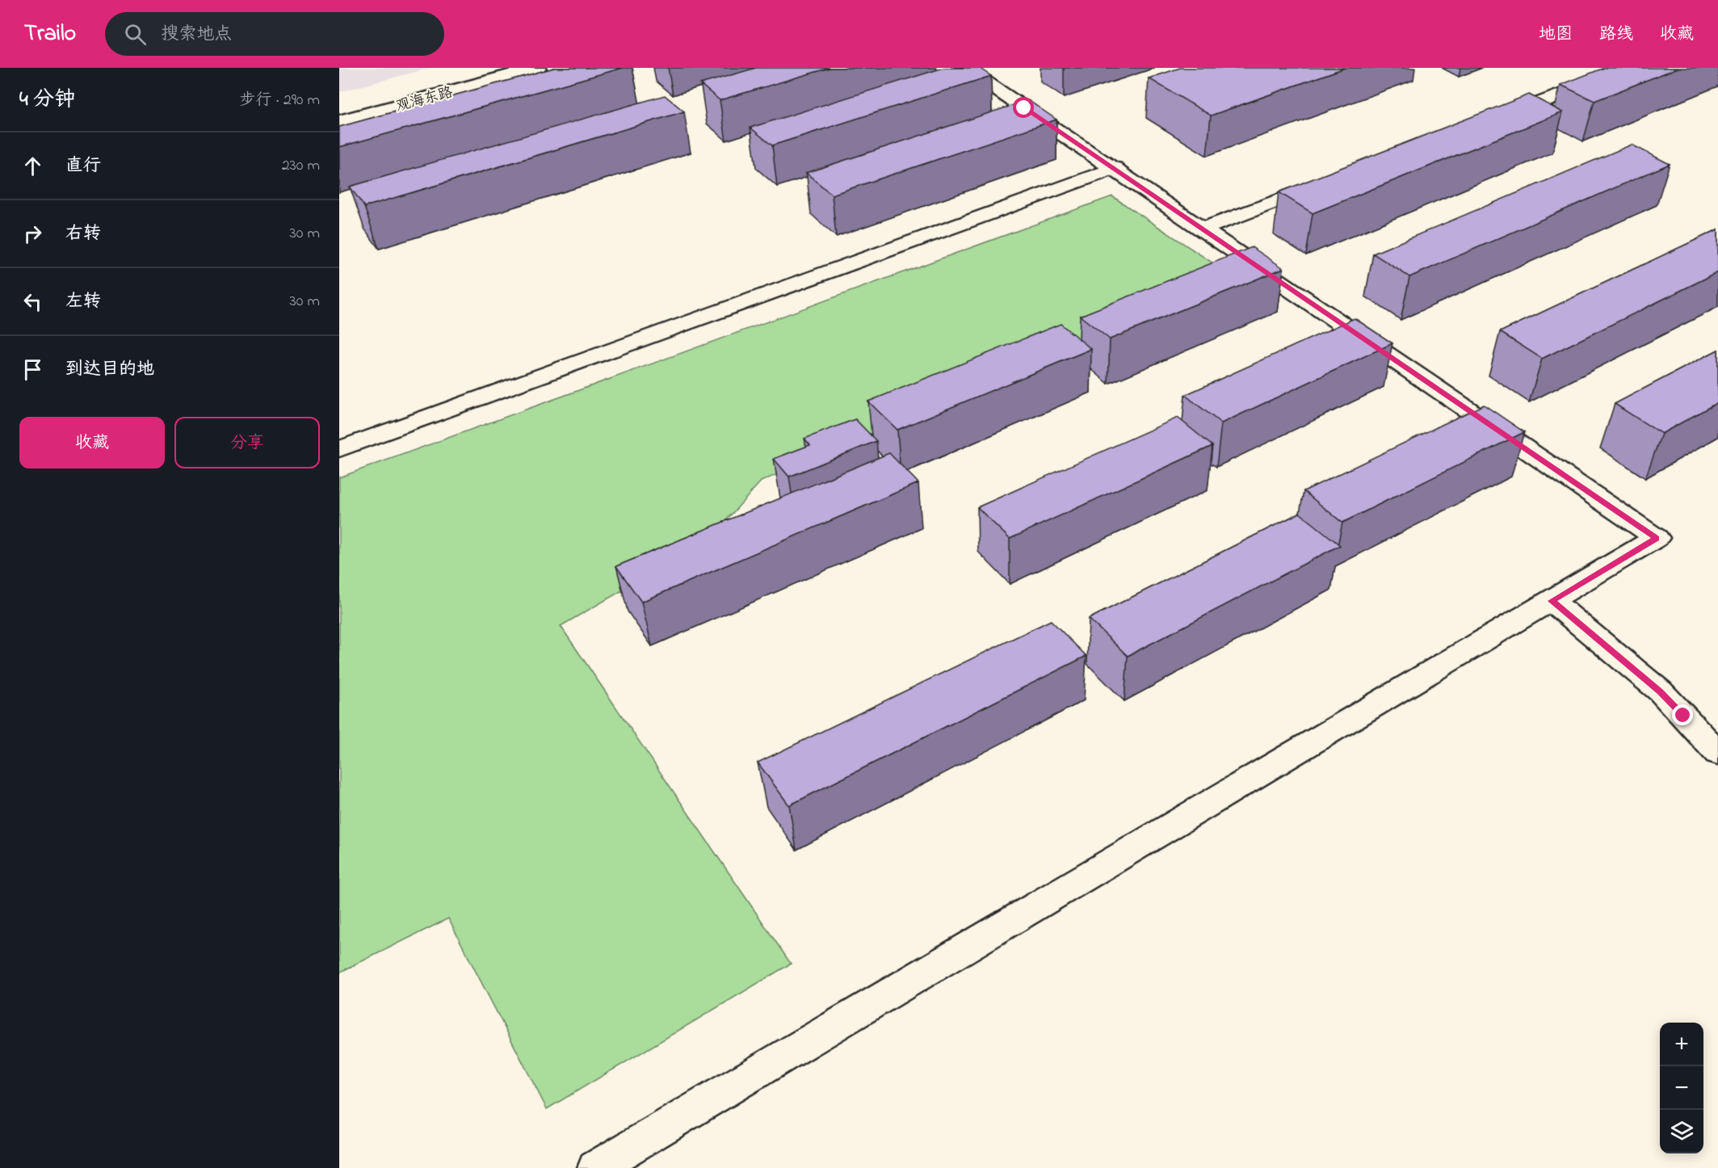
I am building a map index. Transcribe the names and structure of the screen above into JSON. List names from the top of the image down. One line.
{"streets":{"street":["观海东路"]},"page":{"header":"Trailo","search":"搜索地点","nav":["地图","路线","收藏"],"heading":["4 分钟","步行 · 290 m"],"list":[["直行","230 m"],["右转","30 m"],["左转","30 m"],"到达目的地"],"buttons":["收藏","分享"],"map_buttons":["+","−"]}}
